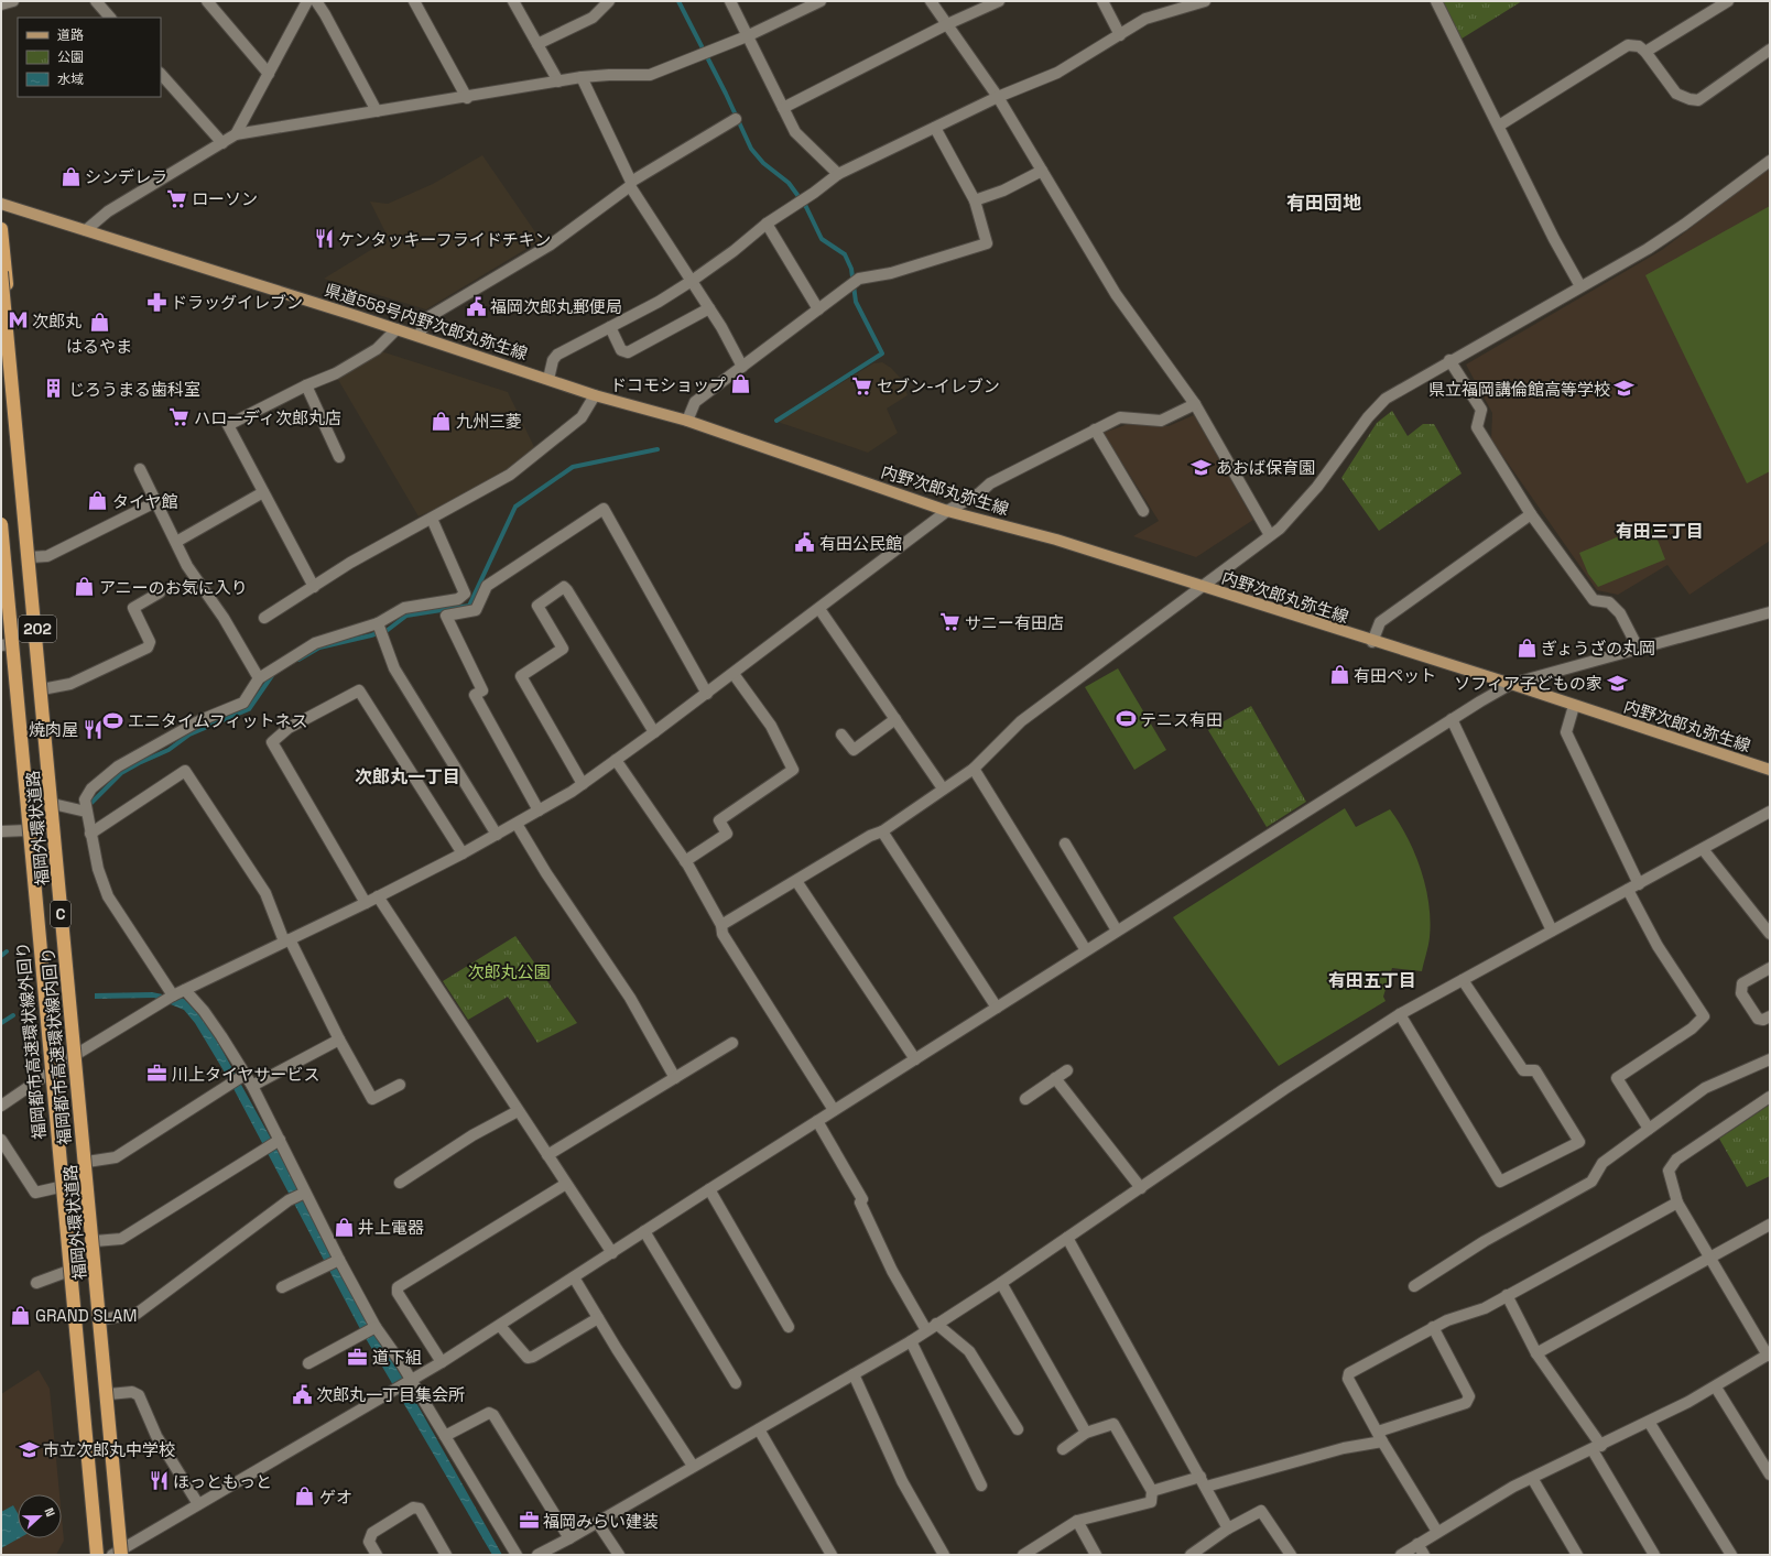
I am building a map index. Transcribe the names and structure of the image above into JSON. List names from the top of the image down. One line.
{"streets":{"highway":["202","福岡外環状道路","C","福岡都市高速環状線外回り","福岡都市高速環状線内回り"],"main road":["県道558号内野次郎丸弥生線","内野次郎丸弥生線"]},"crossings":[["県道558号内野次郎丸弥生線","内野次郎丸弥生線"],["福岡外環状道路","福岡都市高速環状線内回り"]],"districts":["有田団地","有田三丁目","次郎丸一丁目","有田五丁目"],"parks":["次郎丸公園"],"places":{"shop":["シンデレラ","はるやま","ドコモショップ","九州三菱","タイヤ館","アニーのお気に入り","ぎょうざの丸岡","有田ペット","井上電器","GRAND SLAM","ゲオ"],"supermarket":["ローソン","セブン-イレブン","ハローディ次郎丸店","サニー有田店"],"restaurant":["ケンタッキーフライドチキン","焼肉屋","ほっともっと"],"pharmacy":["ドラッグイレブン"],"public building":["福岡次郎丸郵便局","有田公民館","次郎丸一丁目集会所"],"metro station":["次郎丸"],"building":["じろうまる歯科室"],"school or university":["県立福岡講倫館高等学校","あおば保育園","ソフィア子どもの家","市立次郎丸中学校"],"sports":["テニス有田","エニタイムフィットネス"],"office":["川上タイヤサービス","道下組","福岡みらい建装"]},"legend":["道路","公園","水域"],"north":"right"}
